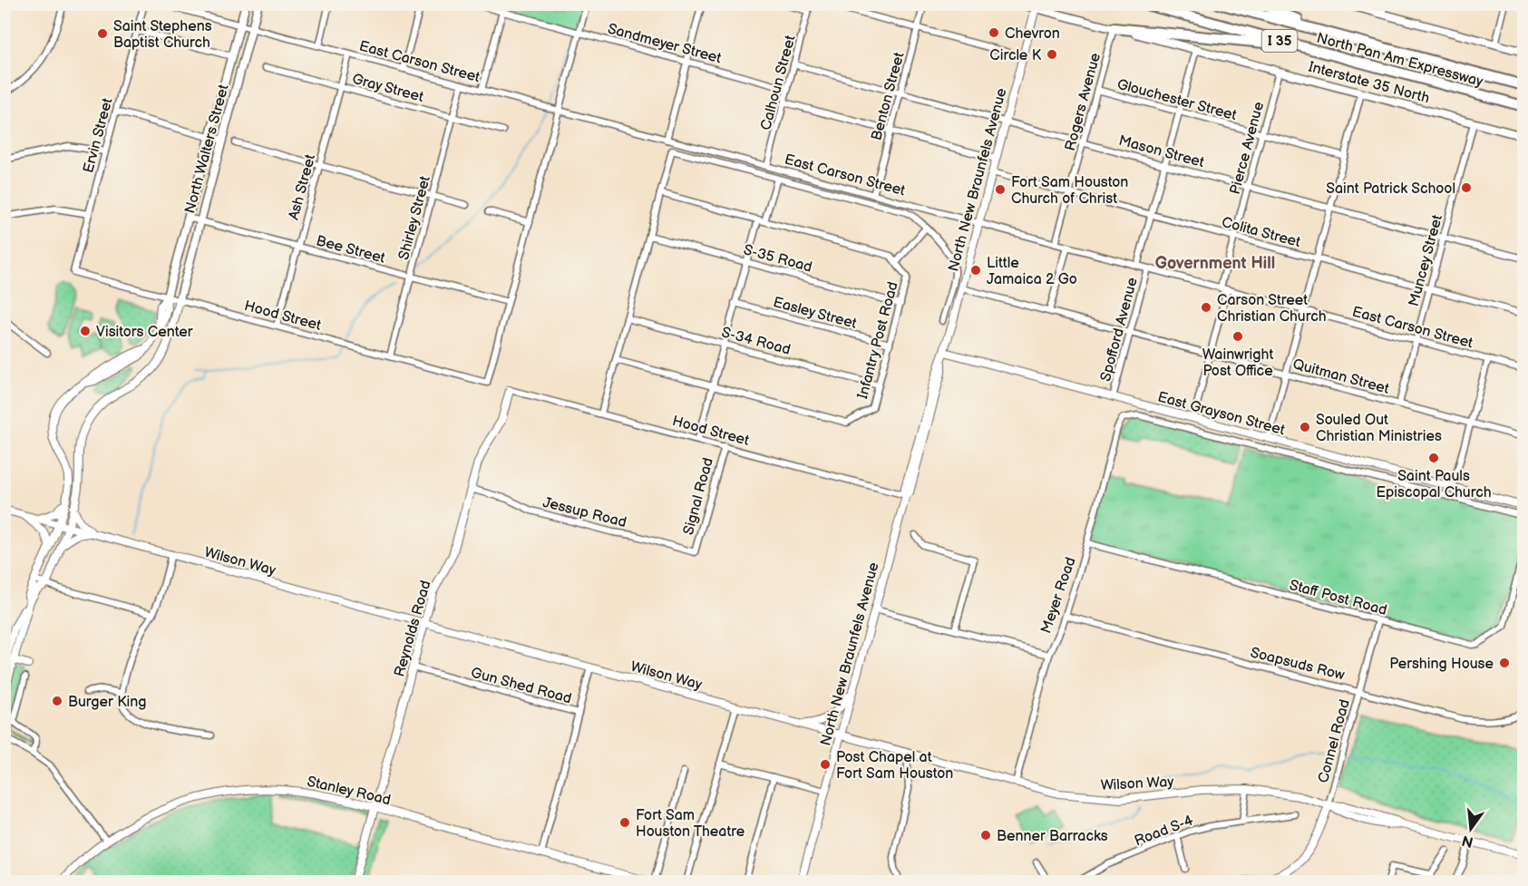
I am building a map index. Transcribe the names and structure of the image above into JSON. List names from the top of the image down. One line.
{"streets":{"highway":["I 35","North Pan Am Expressway"],"main road":["Interstate 35 North","North Walters Street"],"street":["Sandmeyer Street","East Carson Street","Calhoun Street","Gray Street","Benton Street","Glouchester Street","Rogers Avenue","Ervin Street","Pierce Avenue","Mason Street","North New Braunfels Avenue","Ash Street","Shirley Street","Colita Street","Bee Street","S-35 Road","Muncey Street","Easley Street","Hood Street","Spofford Avenue","S-34 Road","Infantry Post Road","Quitman Street","East Grayson Street","Signal Road","Jessup Road","Wilson Way","Meyer Road","Staff Post Road","Reynolds Road","Soapsuds Row","Gun Shed Road","Connel Road","Stanley Road","Road S-4"]},"crossings":[["Sandmeyer Street","Calhoun Street"],["East Carson Street","Calhoun Street"],["East Carson Street","Benton Street"],["East Carson Street","Rogers Avenue"],["East Carson Street","Pierce Avenue"],["East Carson Street","North Walters Street"],["East Carson Street","North New Braunfels Avenue"],["East Carson Street","Ash Street"],["East Carson Street","Shirley Street"],["East Carson Street","Muncey Street"],["East Carson Street","Spofford Avenue"],["Interstate 35 North","Rogers Avenue"],["Interstate 35 North","Pierce Avenue"],["Interstate 35 North","North New Braunfels Avenue"],["Interstate 35 North","Muncey Street"],["Interstate 35 North","Spofford Avenue"],["Calhoun Street","Mason Street"],["Gray Street","Ash Street"],["Gray Street","Shirley Street"],["Benton Street","Mason Street"],["Glouchester Street","Rogers Avenue"],["Glouchester Street","Pierce Avenue"],["Glouchester Street","Spofford Avenue"],["Rogers Avenue","Mason Street"],["Rogers Avenue","Colita Street"],["Ervin Street","Hood Street"],["Pierce Avenue","Mason Street"],["Pierce Avenue","Colita Street"],["Pierce Avenue","Quitman Street"],["Pierce Avenue","East Grayson Street"],["North Walters Street","Bee Street"],["North Walters Street","Hood Street"],["Mason Street","North New Braunfels Avenue"],["Mason Street","Muncey Street"],["Mason Street","Spofford Avenue"],["North New Braunfels Avenue","Colita Street"],["North New Braunfels Avenue","Hood Street"],["North New Braunfels Avenue","Quitman Street"],["North New Braunfels Avenue","East Grayson Street"],["North New Braunfels Avenue","Wilson Way"],["Ash Street","Bee Street"],["Ash Street","Hood Street"],["Shirley Street","Bee Street"],["Shirley Street","Hood Street"],["Colita Street","Muncey Street"],["Colita Street","Spofford Avenue"],["Bee Street","Hood Street"],["S-35 Road","Infantry Post Road"],["Muncey Street","Quitman Street"],["Easley Street","Infantry Post Road"],["Hood Street","Signal Road"],["Hood Street","Reynolds Road"],["Spofford Avenue","Quitman Street"],["Spofford Avenue","East Grayson Street"],["S-34 Road","Infantry Post Road"],["Signal Road","Jessup Road"],["Jessup Road","Reynolds Road"],["Wilson Way","Meyer Road"],["Wilson Way","Reynolds Road"],["Wilson Way","Connel Road"],["Meyer Road","Staff Post Road"],["Meyer Road","Soapsuds Row"],["Staff Post Road","Connel Road"],["Reynolds Road","Gun Shed Road"],["Reynolds Road","Stanley Road"],["Soapsuds Row","Connel Road"],["Gun Shed Road","Stanley Road"]],"districts":["Government Hill"],"places":["Chevron","Saint Stephens Baptist Church","Circle K","Saint Patrick School","Fort Sam Houston Church of Christ","Little Jamaica 2 Go","Carson Street Christian Church","Visitors Center","Wainwright Post Office","Souled Out Christian Ministries","Saint Pauls Episcopal Church","Pershing House","Burger King","Post Chapel at Fort Sam Houston","Fort Sam Houston Theatre","Benner Barracks"],"north":"bottom"}
